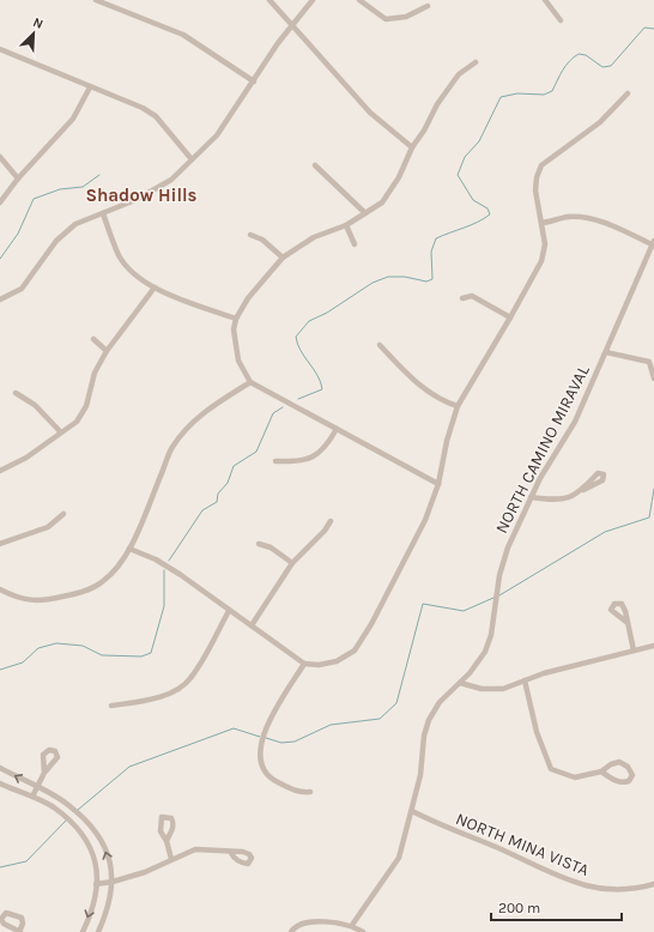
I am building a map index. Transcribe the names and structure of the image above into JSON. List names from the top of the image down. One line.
{"streets":{"street":["NORTH CAMINO MIRAVAL","NORTH MINA VISTA"]},"crossings":[["NORTH CAMINO MIRAVAL","NORTH MINA VISTA"]],"districts":["Shadow Hills"],"scale_bar":"200 m","north":"top right"}
